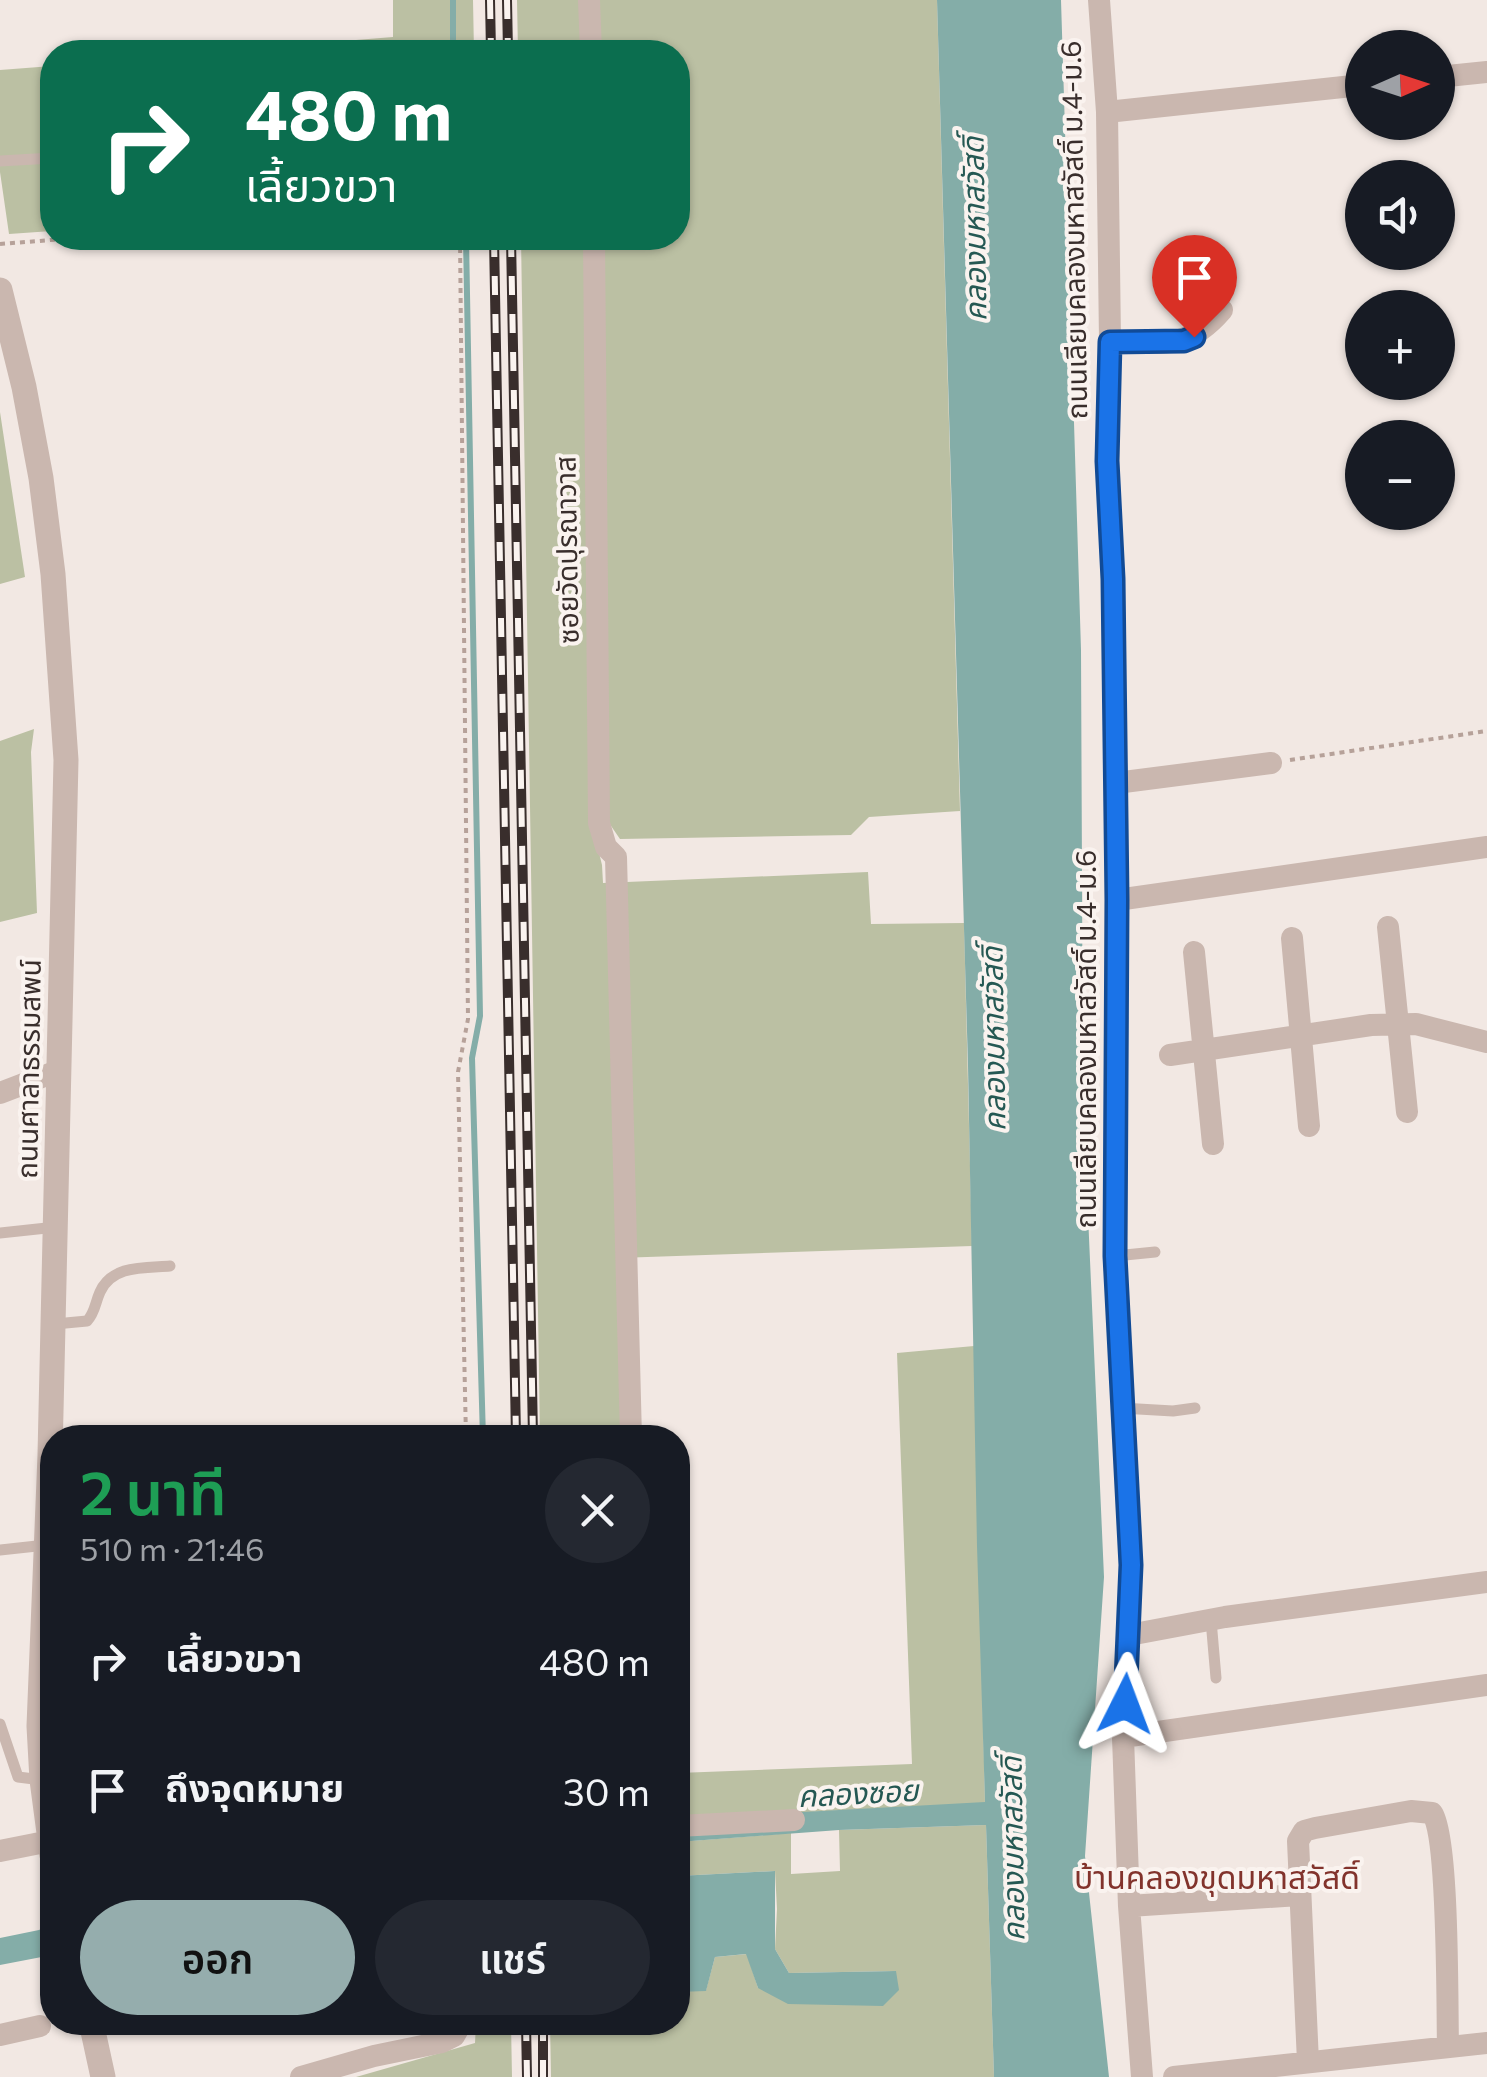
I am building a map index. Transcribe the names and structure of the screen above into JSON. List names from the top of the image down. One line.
{"streets":{"street":["ถนนเลียบคลองมหาสวัสดิ์ ม.4-ม.6","ซอยวัดปุรณาวาส","ถนนศาลาธรรมสพน์"]},"districts":["บ้านคลองขุดมหาสวัสดิ์"],"water":["คลองมหาสวัสดิ์","คลองซอย"],"north":"right","page":{"map_buttons":["+","−"],"turn":["480 m","เลี้ยวขวา"],"heading":["2 นาที","510 m · 21:46"],"list":[{"name":"เลี้ยวขวา","value":"480 m"},{"name":"ถึงจุดหมาย","value":"30 m"}],"buttons":["ออก","แชร์"]}}
